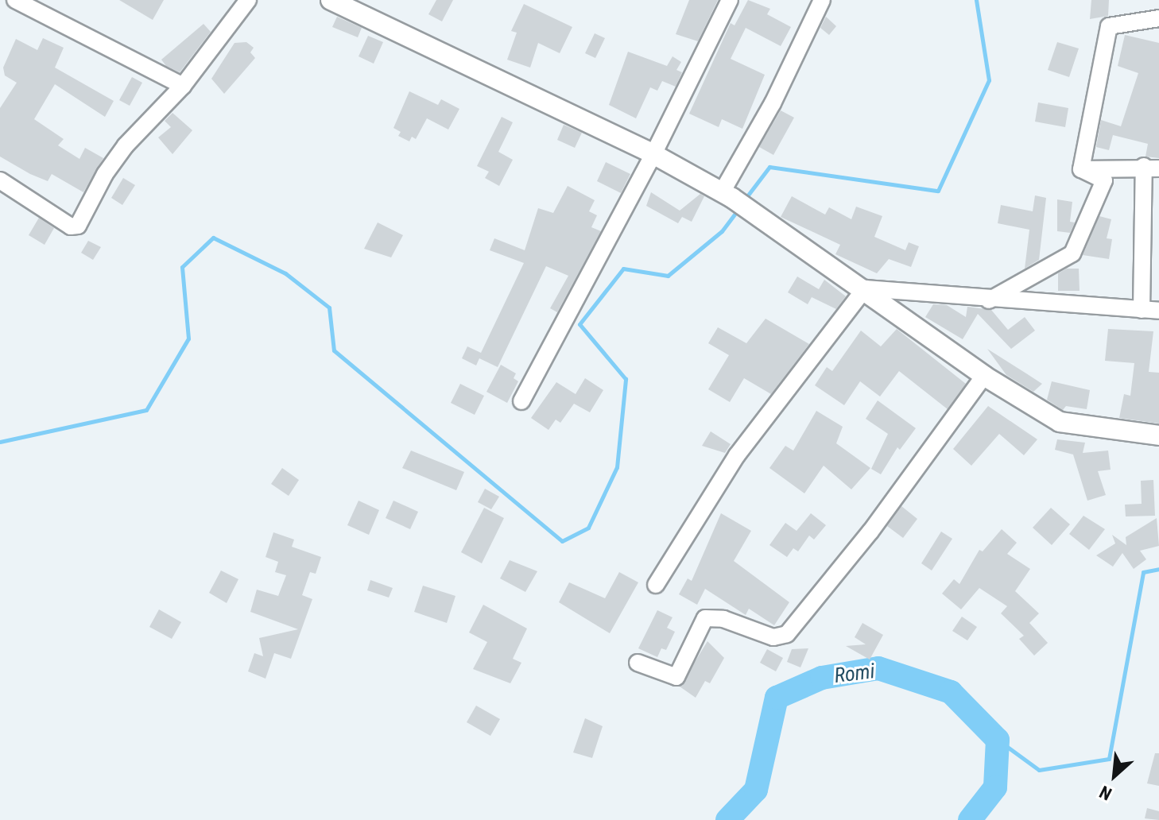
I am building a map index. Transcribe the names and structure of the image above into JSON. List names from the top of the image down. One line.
{"water":["Romi"],"north":"bottom left"}
